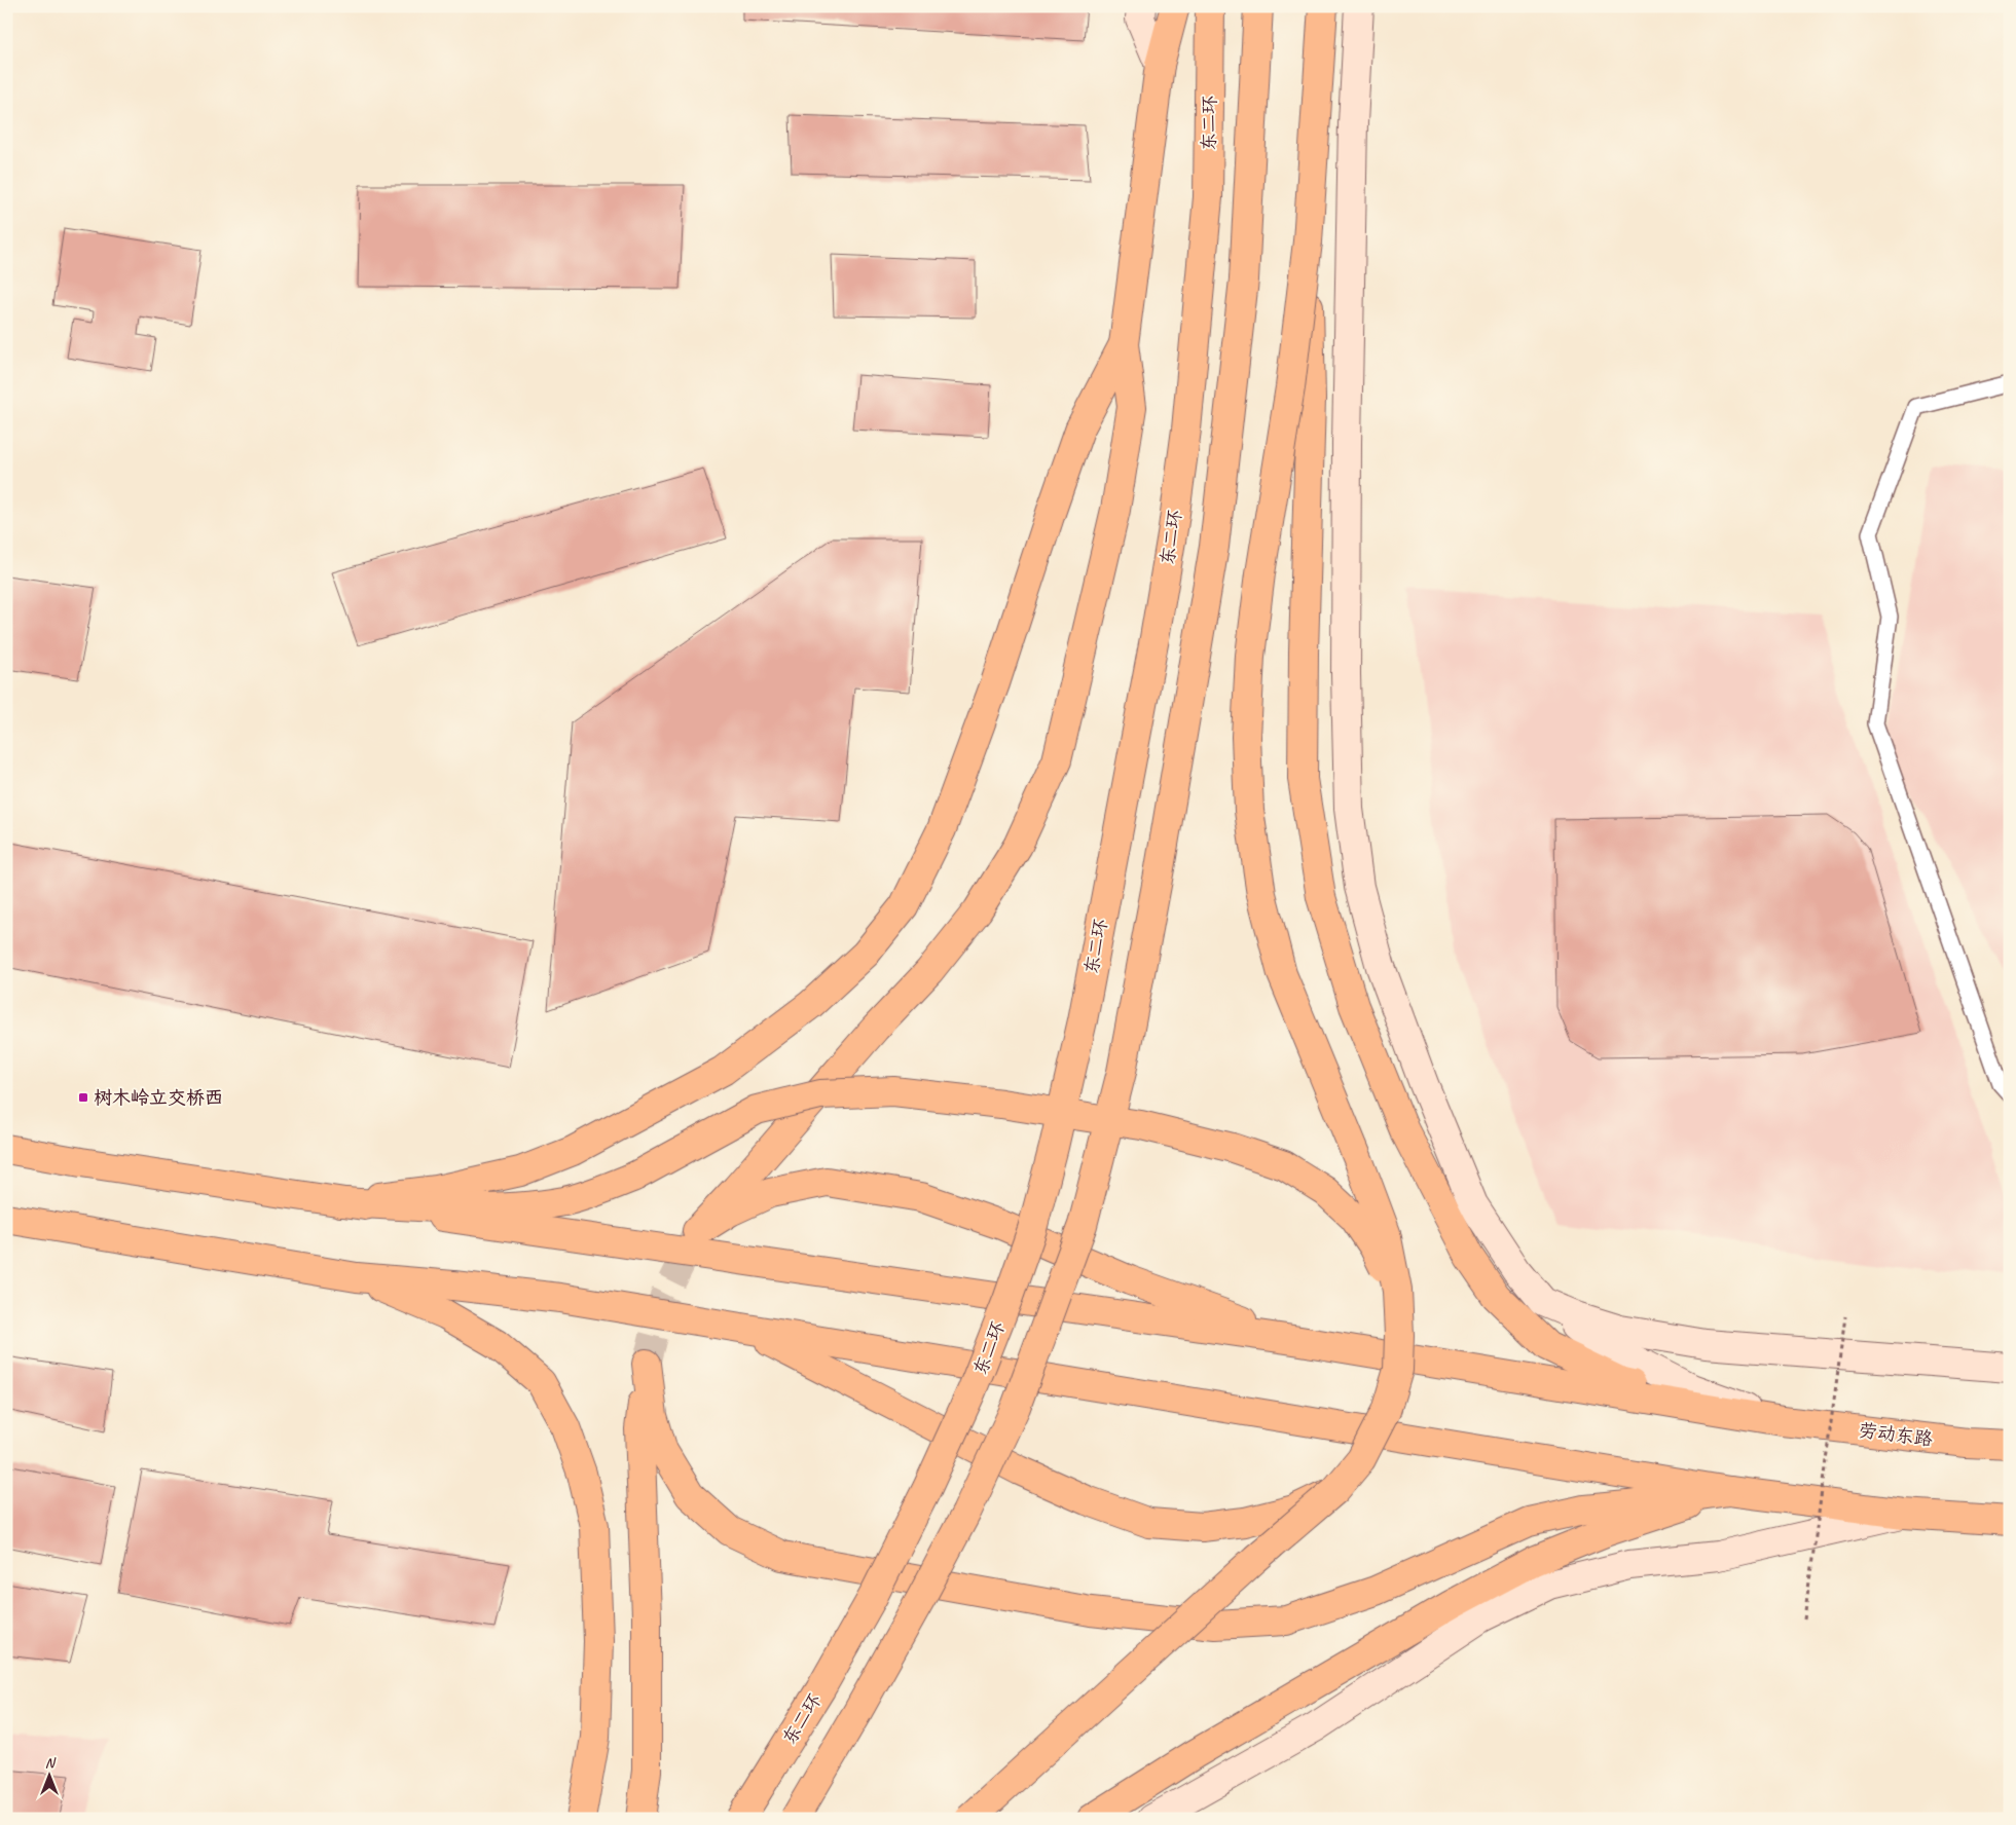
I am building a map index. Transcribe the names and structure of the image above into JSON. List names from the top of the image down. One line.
{"streets":{"main road":["东二环","劳动东路"]},"places":{"transit":["树木岭立交桥西"]},"north":"top"}
